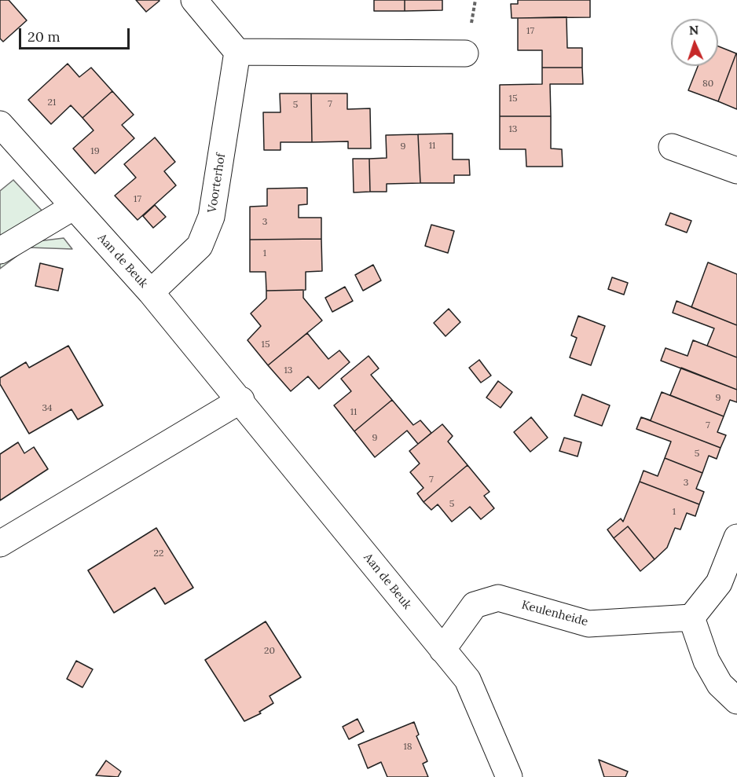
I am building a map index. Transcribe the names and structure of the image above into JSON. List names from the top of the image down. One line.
{"streets":{"street":["Voorterhof","Aan de Beuk","Keulenheide"]},"crossings":[["Voorterhof","Aan de Beuk"],["Aan de Beuk","Keulenheide"]],"house_numbers":["17","80","15","21","7","5","13","11","9","19","17","3","1","15","13","9","34","11","7","9","5","7","3","5","1","22","20","18"],"scale_bar":"20 m","north":"top"}
